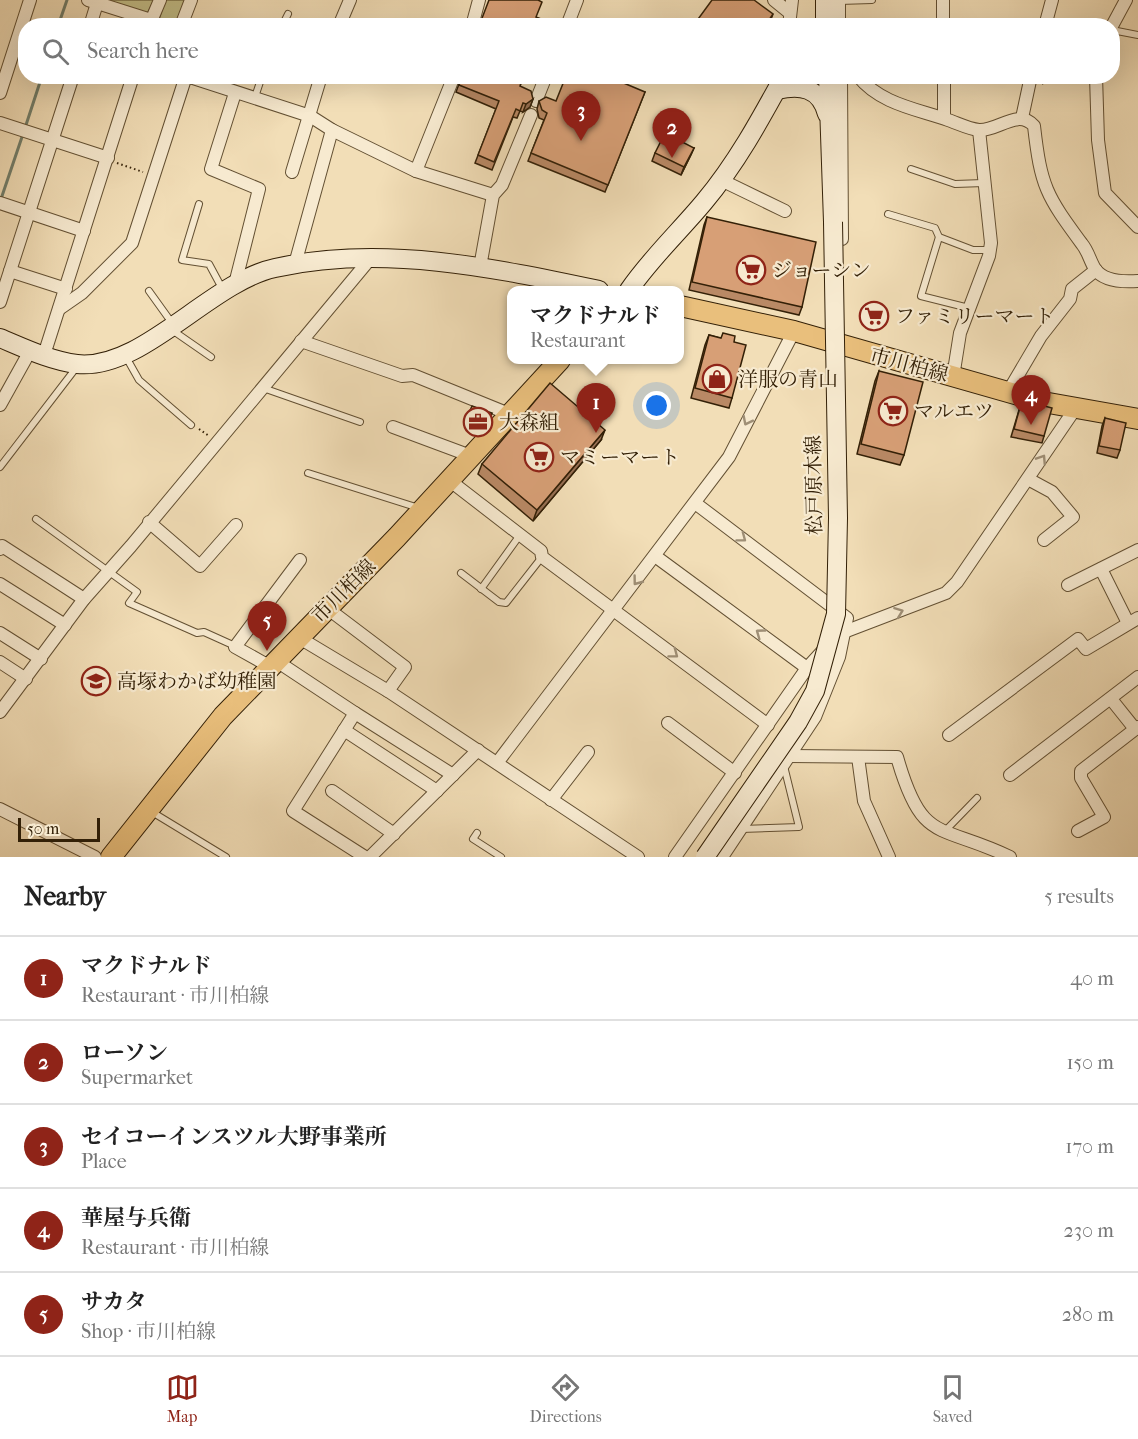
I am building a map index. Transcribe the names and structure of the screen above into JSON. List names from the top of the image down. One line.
{"streets":{"main road":["市川柏線"],"street":["松戸原木線"]},"places":{"supermarket":["ジョーシン","ファミリーマート","マルエツ","マミーマート"],"shop":["洋服の青山"],"office":["大森組"],"school or university":["高塚わかば幼稚園"]},"scale_bar":"50 m","page":{"search":"Search here","pins":["3","2","4","1","5"],"popup":["マクドナルド","Restaurant"],"scale":"50 m","heading":["Nearby","5 results"],"list":[{"mark":"1","name":"マクドナルド","note":"Restaurant · 市川柏線","value":"40 m"},{"mark":"2","name":"ローソン","note":"Supermarket","value":"150 m"},{"mark":"3","name":"セイコーインスツル大野事業所","note":"Place","value":"170 m"},{"mark":"4","name":"華屋与兵衛","note":"Restaurant · 市川柏線","value":"230 m"},{"mark":"5","name":"サカタ","note":"Shop · 市川柏線","value":"280 m"}],"nav":["Map","Directions","Saved"]}}
